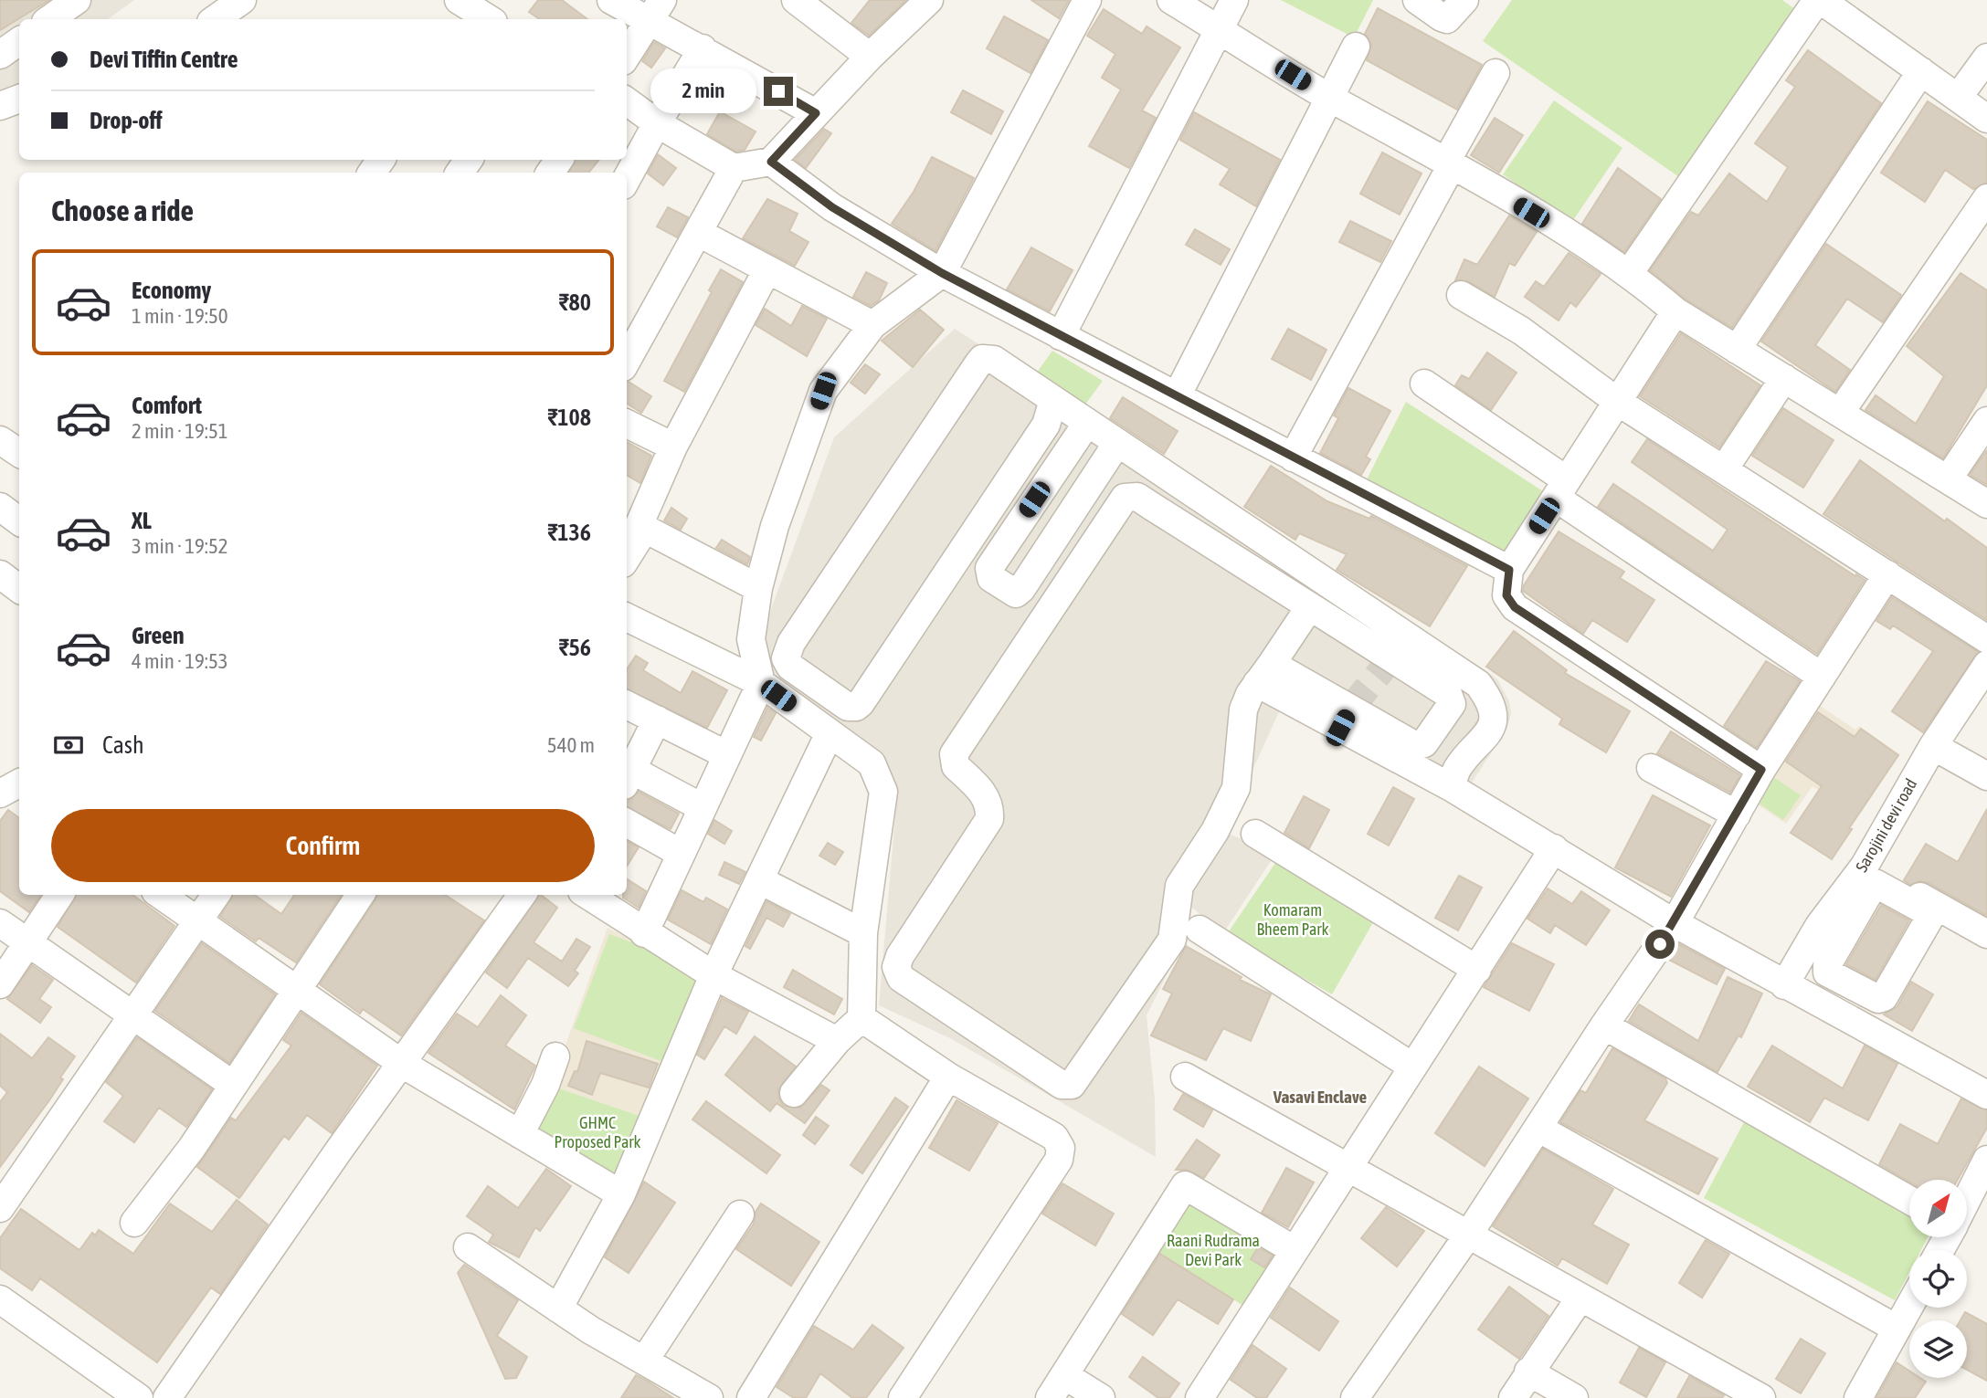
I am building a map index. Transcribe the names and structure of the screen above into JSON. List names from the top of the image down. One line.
{"streets":{"street":["Sarojini devi road"]},"districts":["Vasavi Enclave"],"parks":["Komaram Bheem Park","GHMC Proposed Park","Raani Rudrama Devi Park"],"north":"top right","page":{"banner":["Devi Tiffin Centre","Drop-off"],"bubble":"2 min","heading":"Choose a ride","list":[{"name":"Economy","note":"1 min · 19:50","value":"₹80"},{"name":"Comfort","note":"2 min · 19:51","value":"₹108"},{"name":"XL","note":"3 min · 19:52","value":"₹136"},{"name":"Green","note":"4 min · 19:53","value":"₹56"}],"pay":["Cash","540 m"],"buttons":"Confirm"}}
